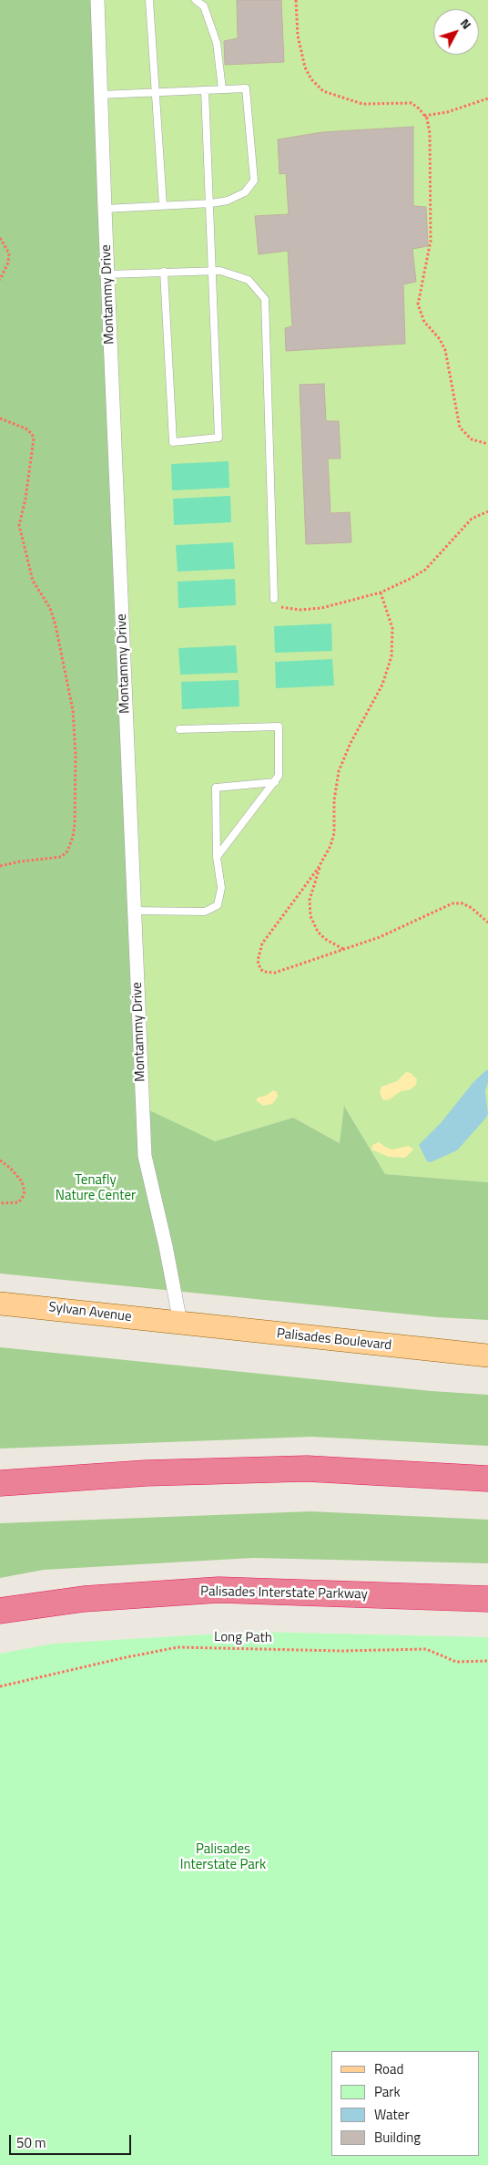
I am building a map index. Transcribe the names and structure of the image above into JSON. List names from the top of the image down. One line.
{"streets":{"highway":["Palisades Interstate Parkway"],"main road":["Sylvan Avenue","Palisades Boulevard"],"street":["Montammy Drive"],"path":["Long Path"]},"crossings":[["Montammy Drive","Sylvan Avenue"],["Montammy Drive","Palisades Boulevard"],["Sylvan Avenue","Palisades Boulevard"]],"parks":["Tenafly Nature Center","Palisades Interstate Park"],"legend":["Road","Park","Water","Building"],"scale_bar":"50 m","north":"top right"}
